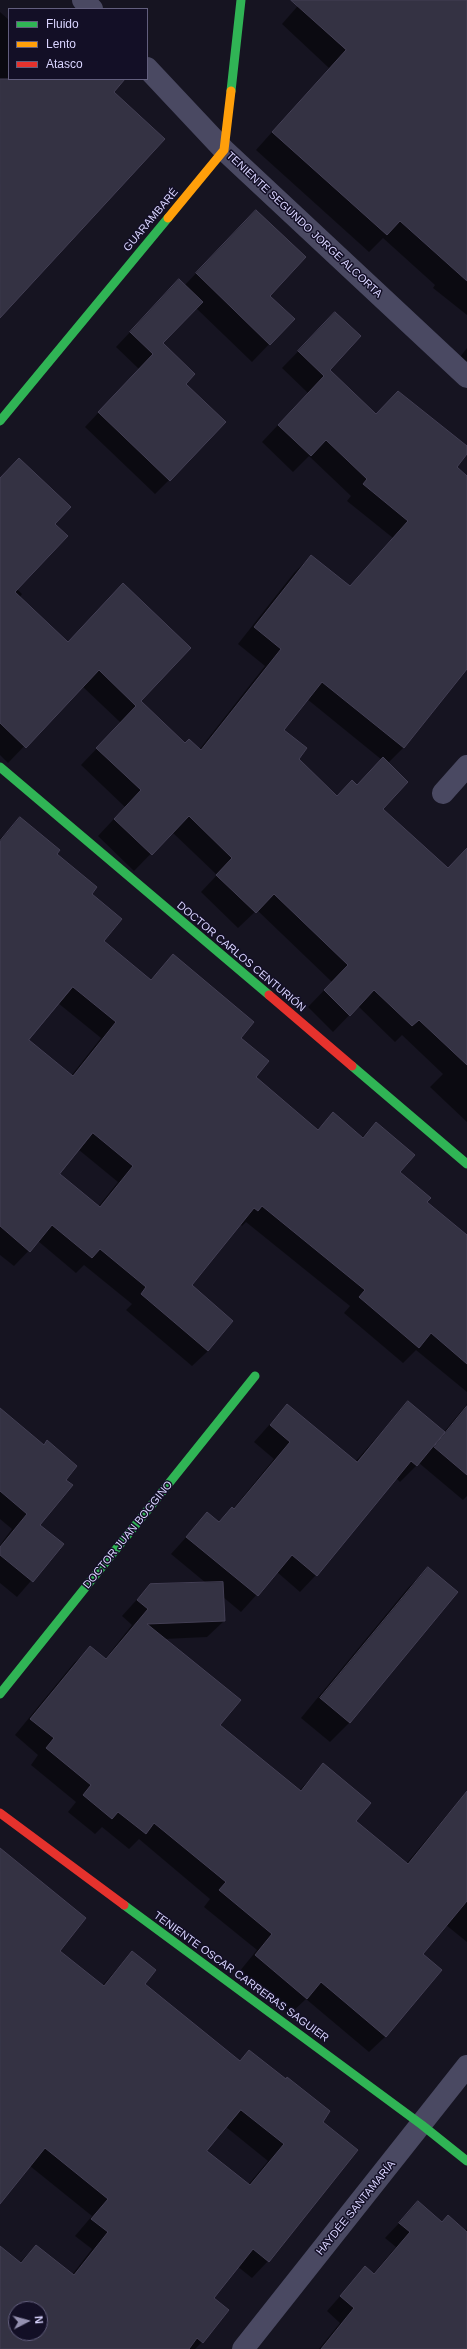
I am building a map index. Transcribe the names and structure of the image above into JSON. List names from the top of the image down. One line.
{"streets":{"street":["GUARAMBARÉ","TENIENTE SEGUNDO JORGE ALCORTA","DOCTOR CARLOS CENTURIÓN","DOCTOR JUAN BOGGINO","TENIENTE OSCAR CARRERAS SAGUIER","HAYDÉE SANTAMARÍA"]},"crossings":[["GUARAMBARÉ","TENIENTE SEGUNDO JORGE ALCORTA"],["TENIENTE OSCAR CARRERAS SAGUIER","HAYDÉE SANTAMARÍA"]],"legend":["Fluido","Lento","Atasco"],"north":"right"}
